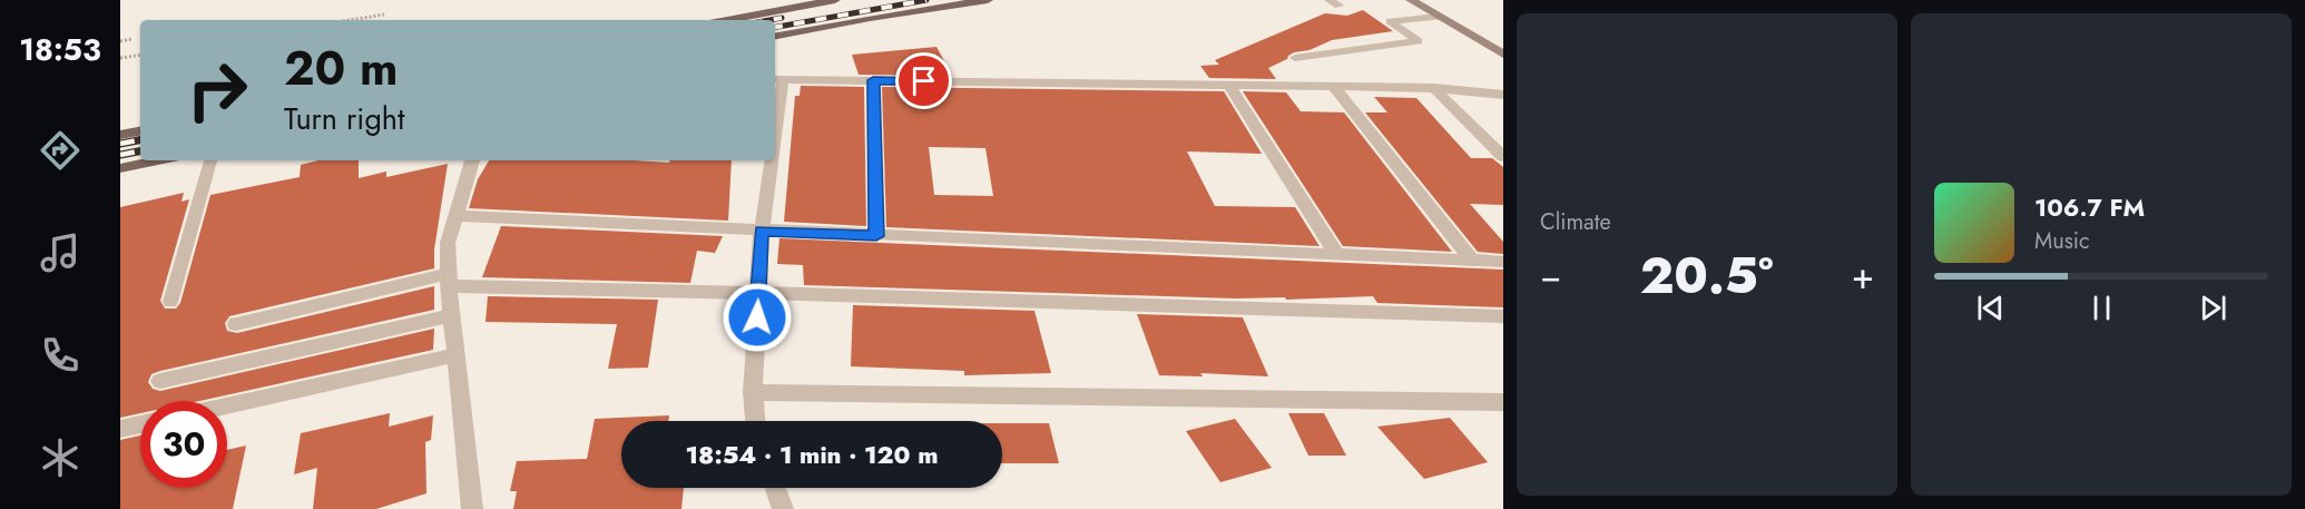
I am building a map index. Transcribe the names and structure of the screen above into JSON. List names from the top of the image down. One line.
{"page":{"tabs":"18:53","tile":"Climate","turn":["20 m","Turn right"],"song":["106.7 FM","Music"],"heat":["−","20.5°","+"],"limit":"30","trip":"18:54 · 1 min · 120 m"}}
